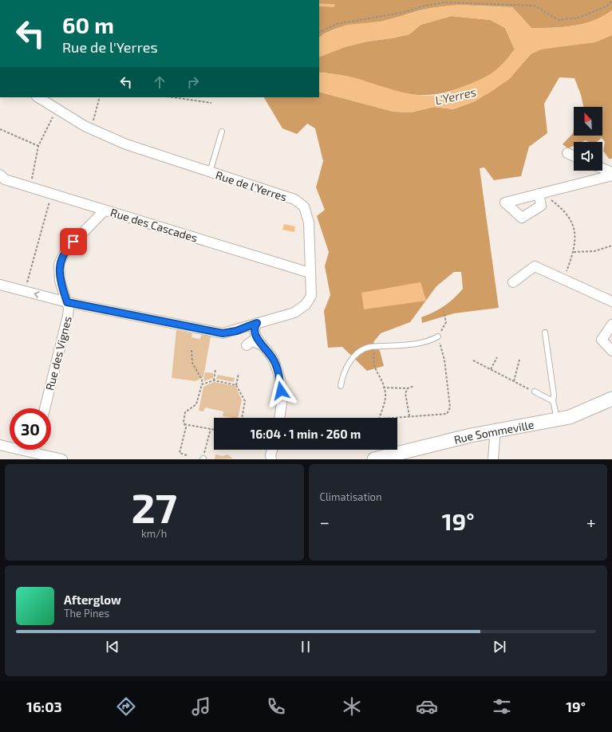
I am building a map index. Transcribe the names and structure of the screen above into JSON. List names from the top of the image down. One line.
{"streets":{"main road":["Rue Sommeville"],"street":["Rue de l'Yerres","Rue des Cascades","Rue des Vignes"]},"crossings":[["Rue de l'Yerres","Rue des Cascades"],["Rue de l'Yerres","Rue des Vignes"]],"water":["L'Yerres"],"north":"top left","page":{"turn":["60 m","Rue de l'Yerres"],"limit":"30","trip":"16:04 · 1 min · 260 m","tile":[["27","km/h"],"Climatisation"],"heat":["−","19°","+"],"song":["Afterglow","The Pines"],"tabs":["16:03","19°"]}}
